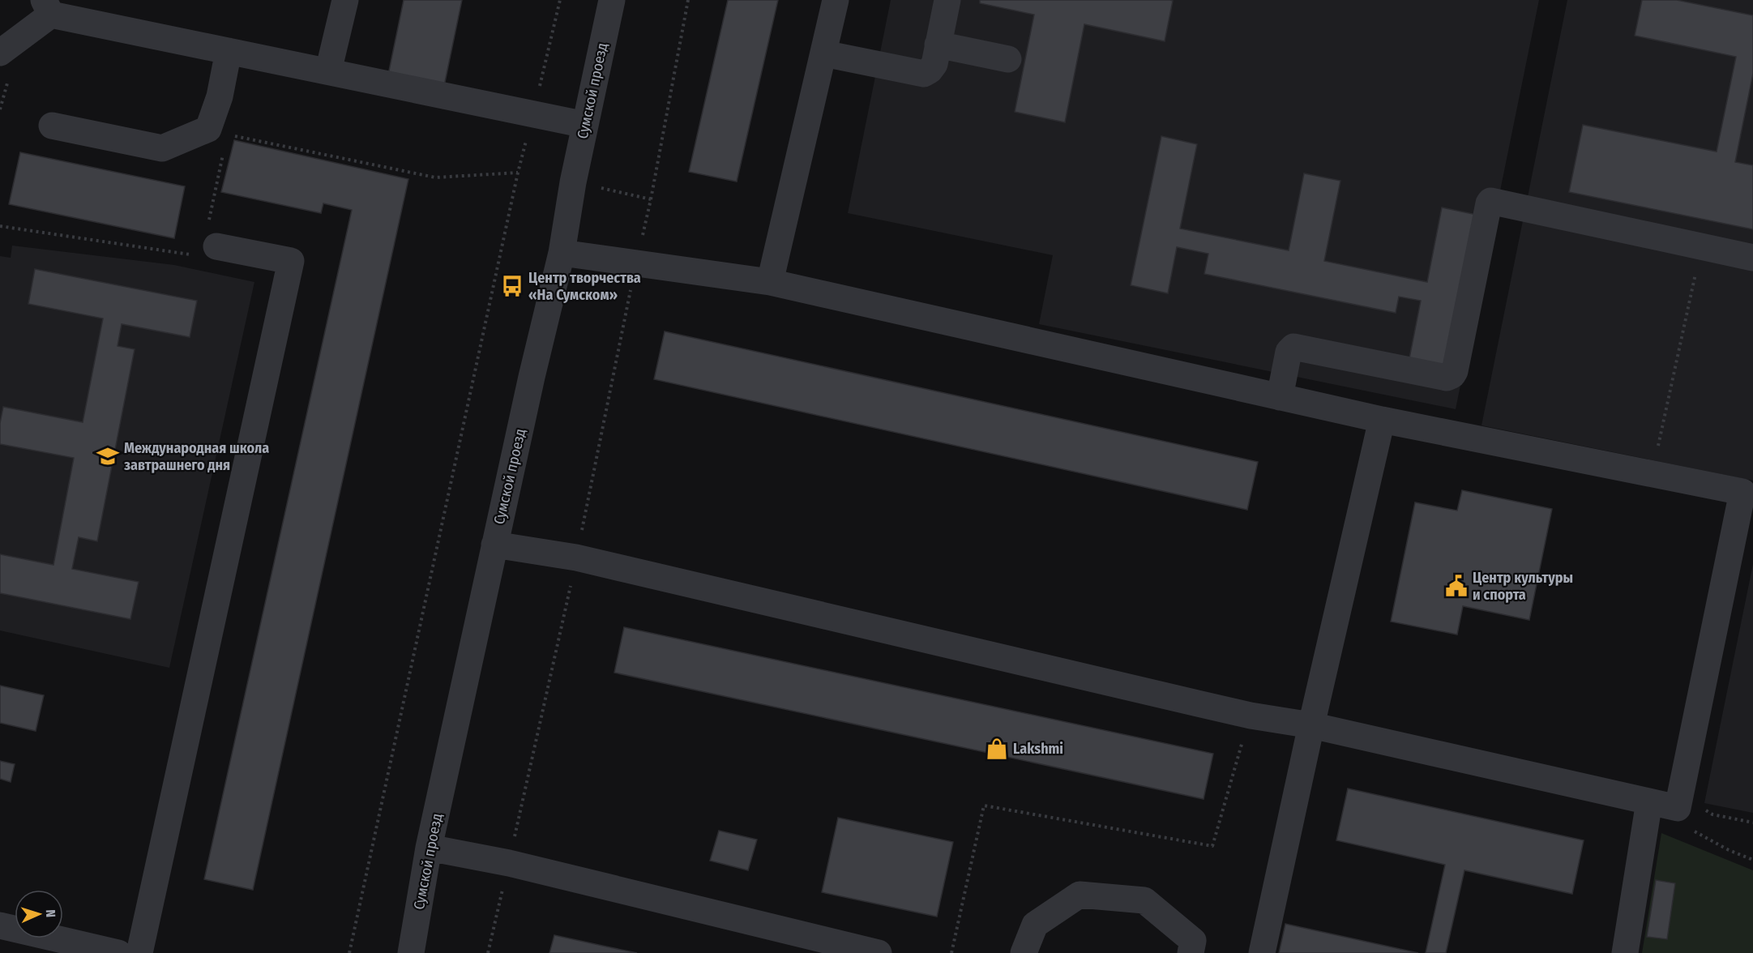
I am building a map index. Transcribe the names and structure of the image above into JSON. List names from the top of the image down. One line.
{"streets":{"street":["Сумской проезд"]},"places":{"bus stop":["Центр творчества «На Сумском»"],"school or university":["Международная школа завтрашнего дня"],"public building":["Центр культуры и спорта"],"shop":["Lakshmi"]},"north":"right"}
